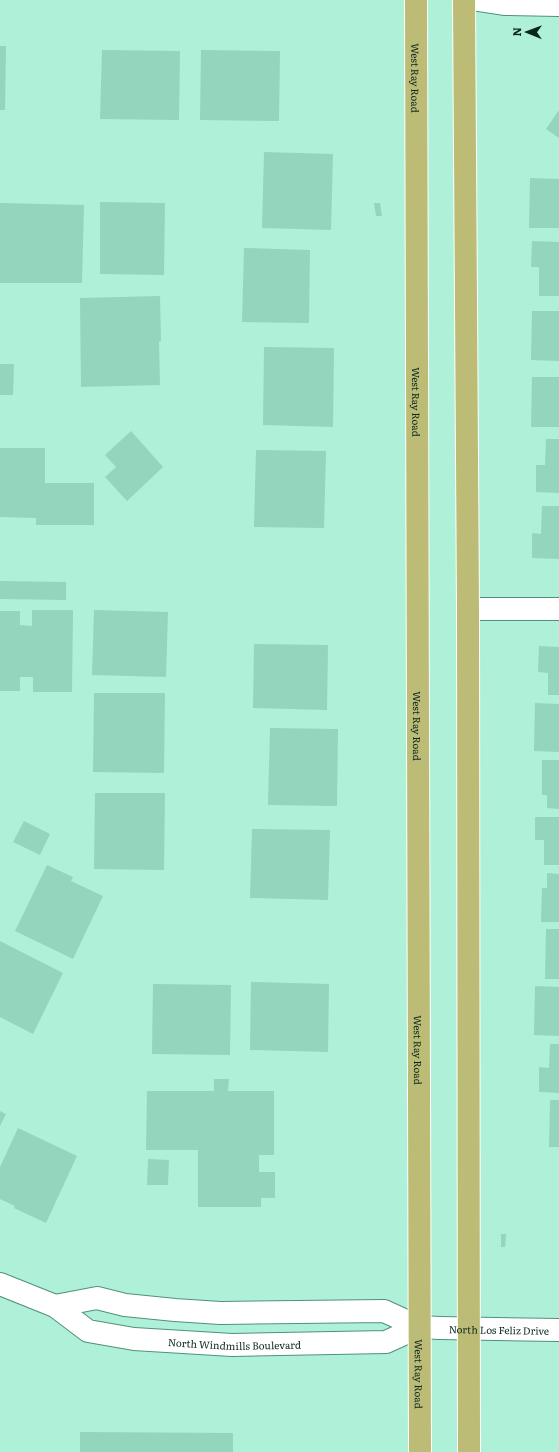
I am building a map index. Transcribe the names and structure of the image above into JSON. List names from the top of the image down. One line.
{"streets":{"main road":["West Ray Road"],"street":["North Los Feliz Drive","North Windmills Boulevard"]},"crossings":[["West Ray Road","North Los Feliz Drive"],["West Ray Road","North Windmills Boulevard"],["North Los Feliz Drive","North Windmills Boulevard"]],"north":"left"}
